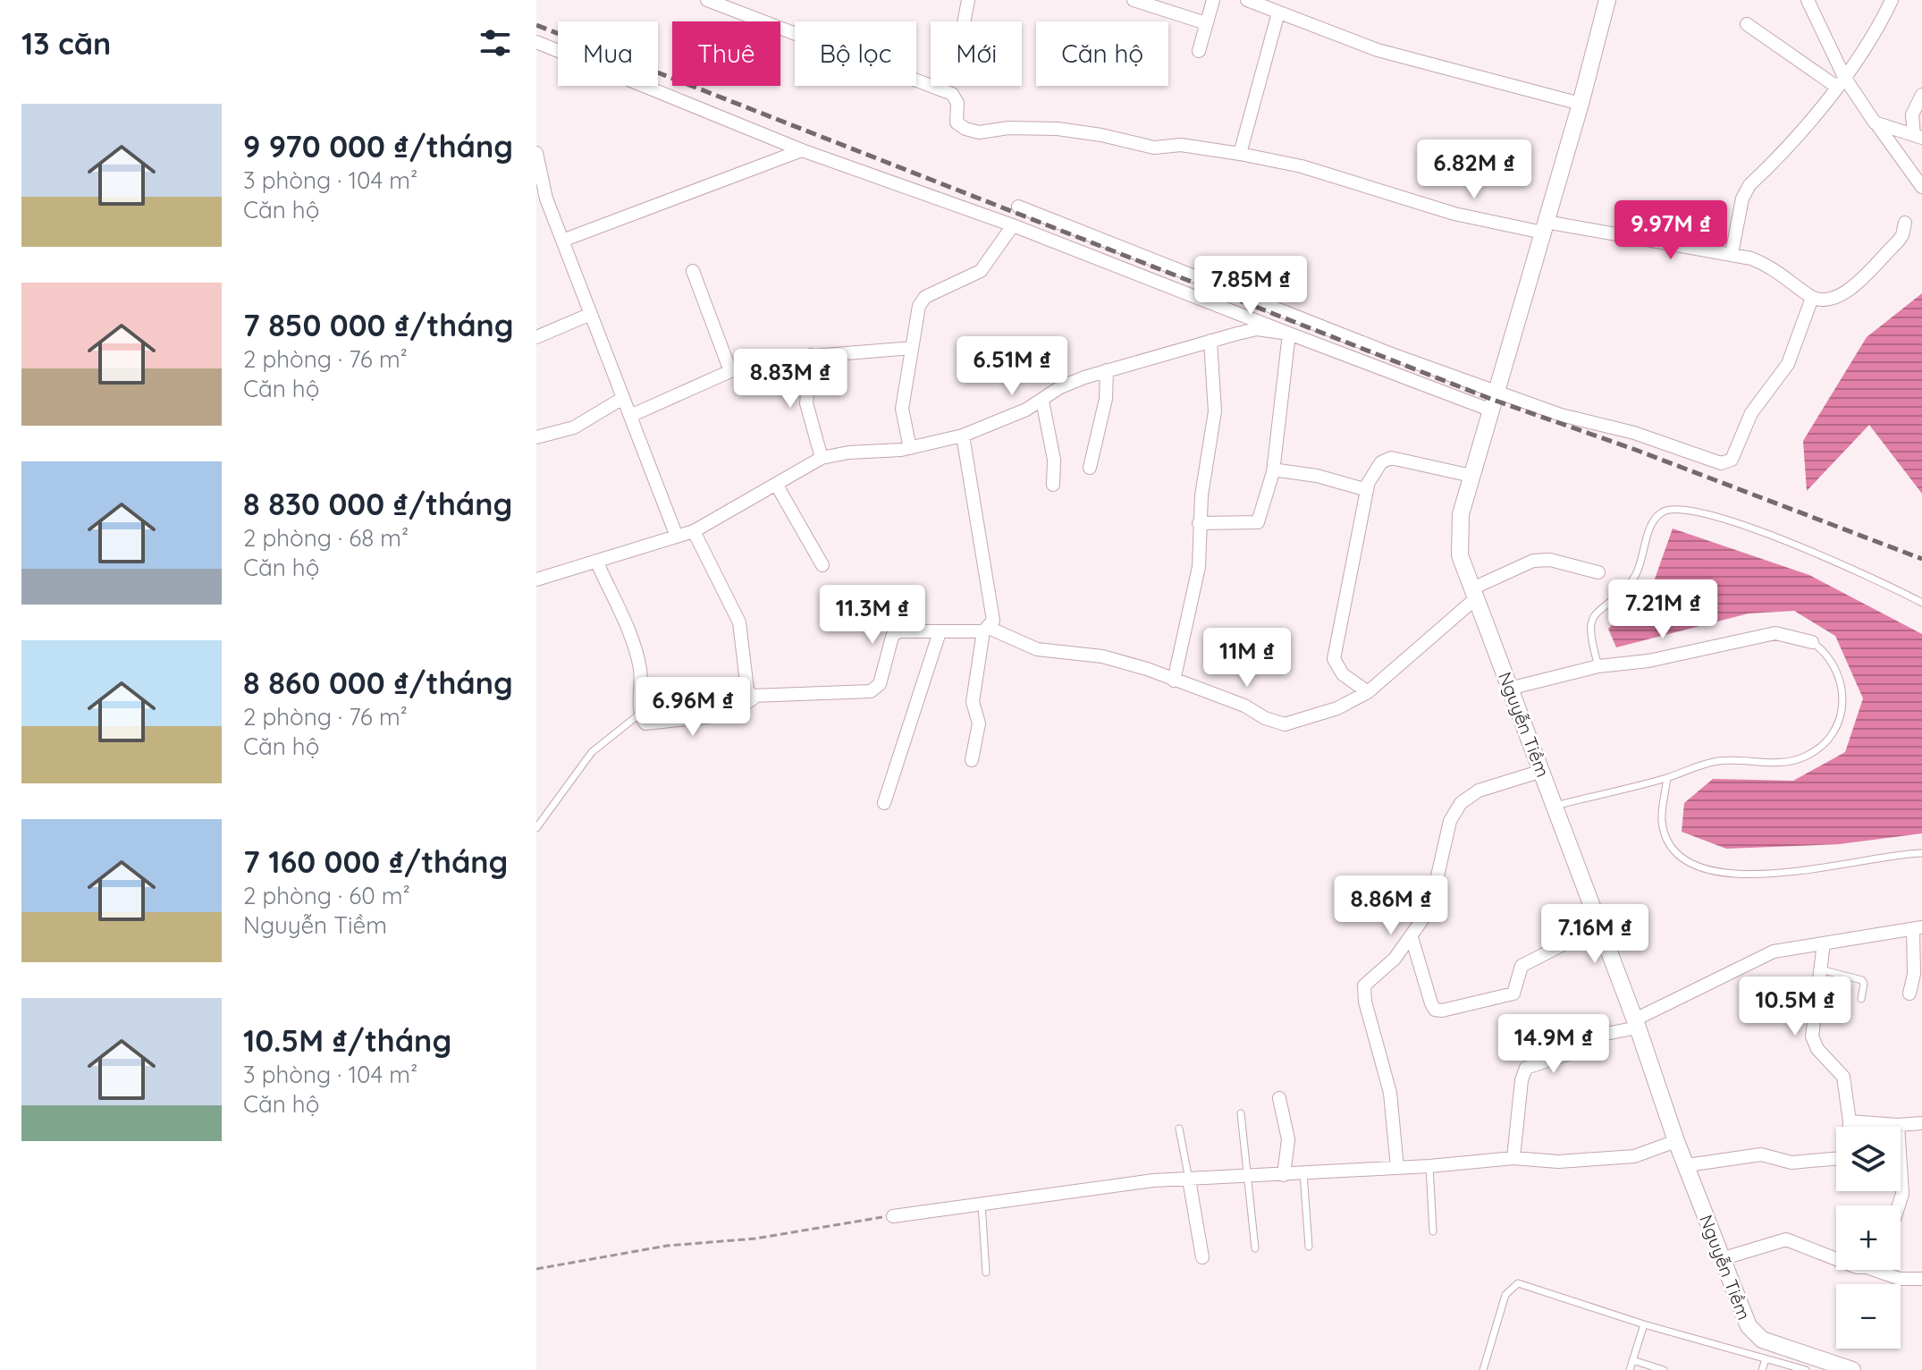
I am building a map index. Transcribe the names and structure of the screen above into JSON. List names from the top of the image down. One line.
{"streets":{"street":["Nguyễn Tiềm"]},"page":{"heading":"13 căn","chip":["Mua","Thuê","Bộ lọc","Mới","Căn hộ"],"list":[{"name":"9 970 000 ₫/tháng","note":"3 phòng · 104 m² · Căn hộ"},{"name":"7 850 000 ₫/tháng","note":"2 phòng · 76 m² · Căn hộ"},{"name":"8 830 000 ₫/tháng","note":"2 phòng · 68 m² · Căn hộ"},{"name":"8 860 000 ₫/tháng","note":"2 phòng · 76 m² · Căn hộ"},{"name":"7 160 000 ₫/tháng","note":"2 phòng · 60 m² · Nguyễn Tiềm"},{"name":"10.5M ₫/tháng","note":"3 phòng · 104 m² · Căn hộ"}],"price":["6.82M ₫","9.97M ₫","7.85M ₫","6.51M ₫","8.83M ₫","7.21M ₫","11.3M ₫","11M ₫","6.96M ₫","8.86M ₫","7.16M ₫","10.5M ₫","14.9M ₫"],"map_buttons":["+","−"]}}
